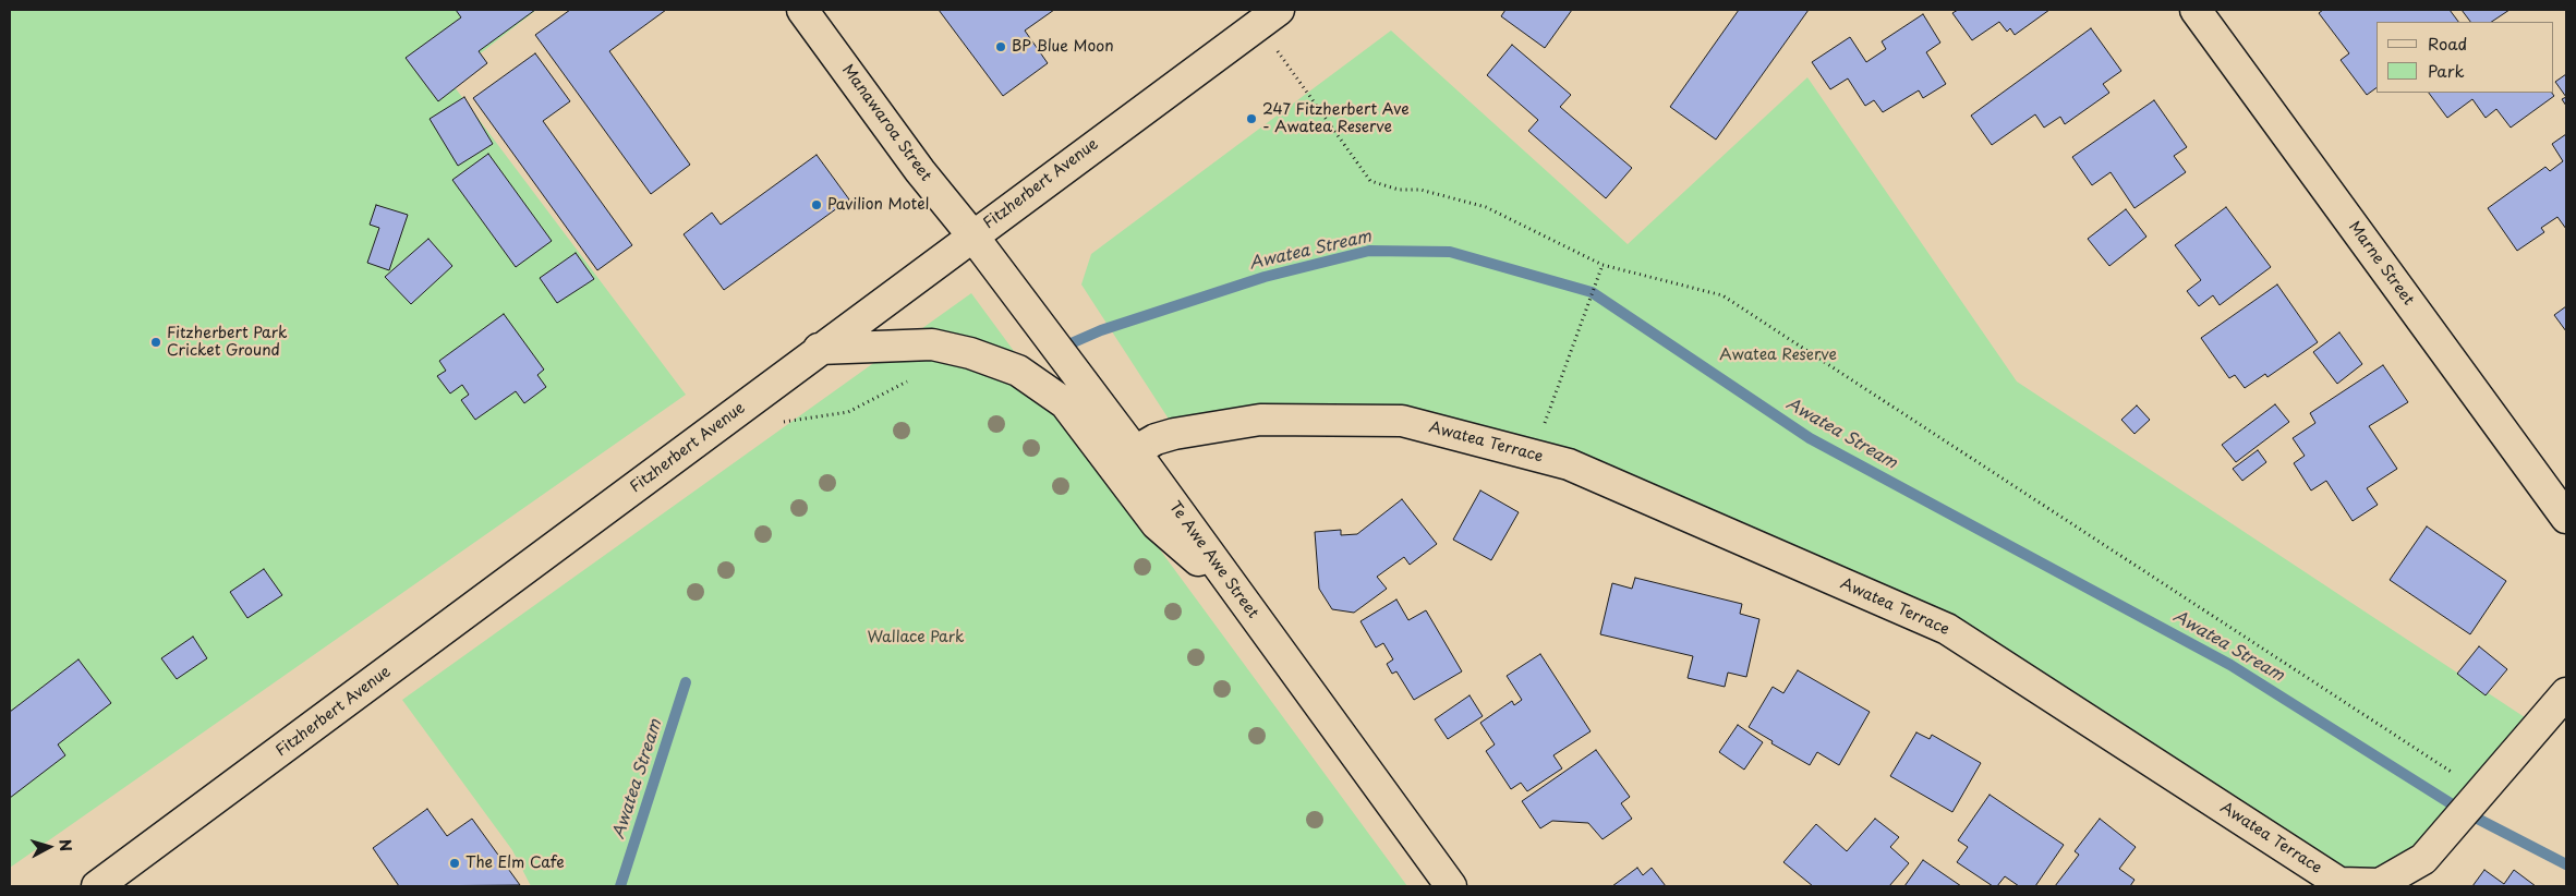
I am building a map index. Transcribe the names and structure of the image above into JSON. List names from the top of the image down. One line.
{"streets":{"main road":["Manawaroa Street","Fitzherbert Avenue","Marne Street","Awatea Terrace","Te Awe Awe Street"]},"crossings":[["Manawaroa Street","Fitzherbert Avenue"],["Manawaroa Street","Te Awe Awe Street"],["Fitzherbert Avenue","Te Awe Awe Street"],["Awatea Terrace","Te Awe Awe Street"]],"water":["Awatea Stream"],"parks":["Awatea Reserve","Wallace Park"],"places":["BP Blue Moon","247 Fitzherbert Ave - Awatea Reserve","Pavilion Motel","Fitzherbert Park Cricket Ground","The Elm Cafe"],"legend":["Road","Park"],"north":"right"}
